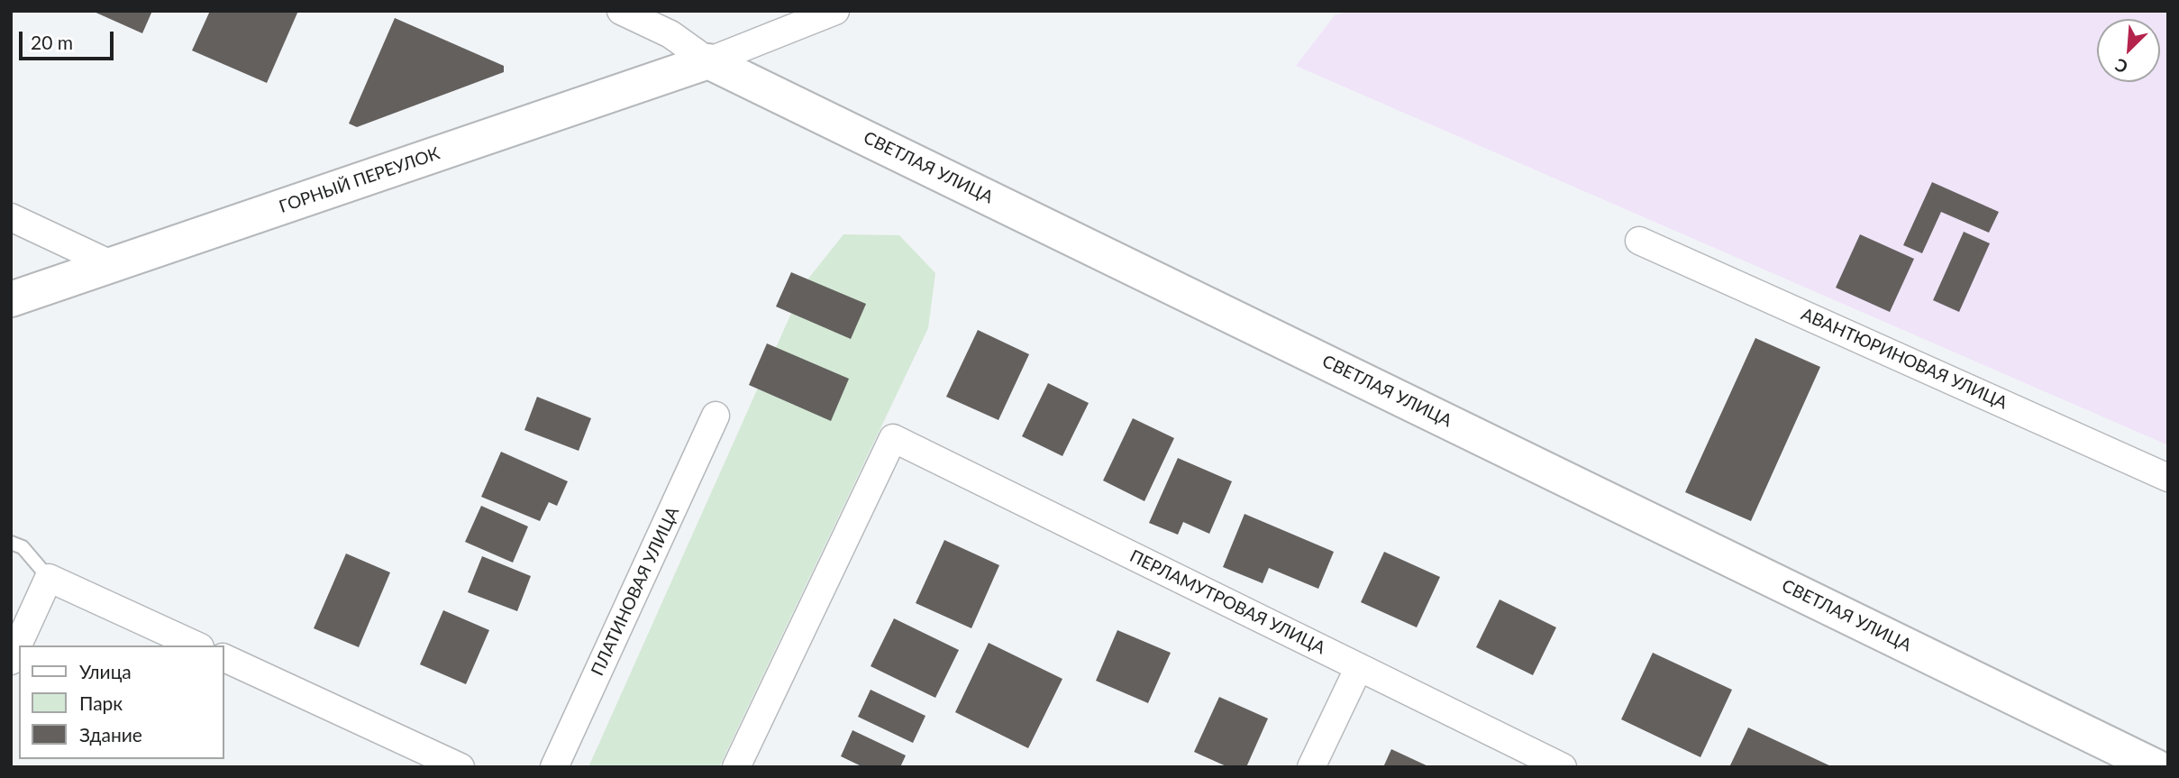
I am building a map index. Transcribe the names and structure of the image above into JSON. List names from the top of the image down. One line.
{"streets":{"street":["СВЕТЛАЯ УЛИЦА","ГОРНЫЙ ПЕРЕУЛОК","АВАНТЮРИНОВАЯ УЛИЦА","ПЛАТИНОВАЯ УЛИЦА","ПЕРЛАМУТРОВАЯ УЛИЦА"]},"crossings":[["СВЕТЛАЯ УЛИЦА","ГОРНЫЙ ПЕРЕУЛОК"]],"legend":["Улица","Парк","Здание"],"scale_bar":"20 m","north":"bottom left"}
